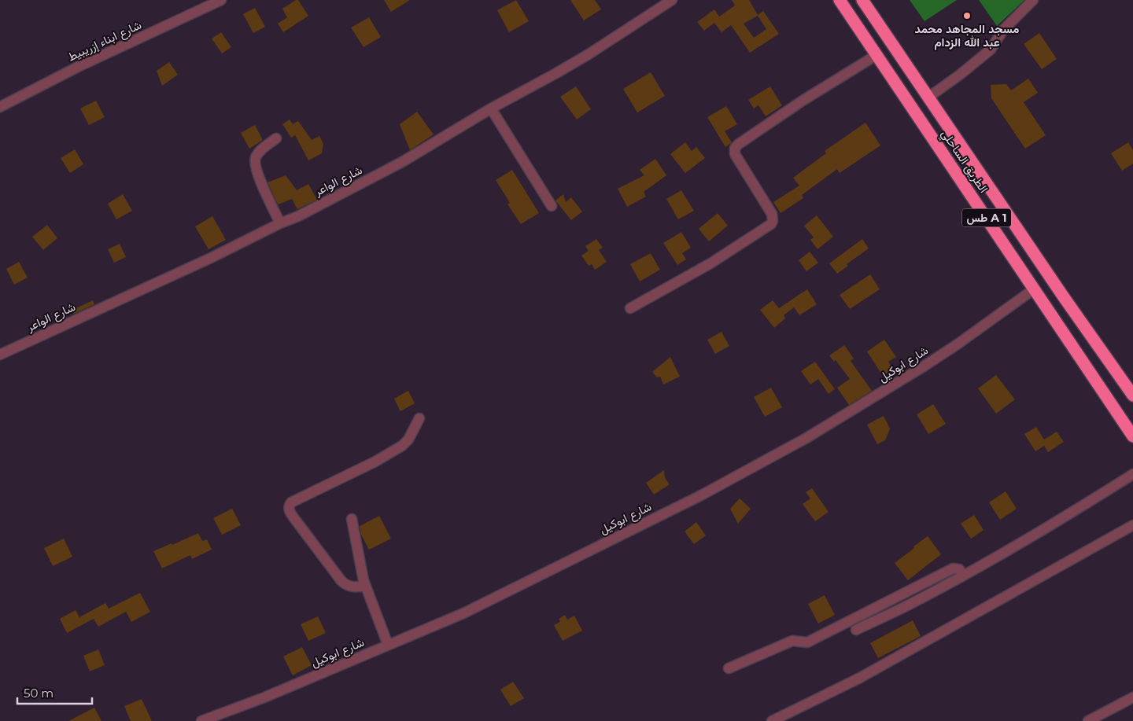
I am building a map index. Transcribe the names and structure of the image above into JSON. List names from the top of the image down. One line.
{"streets":{"highway":["الطريق الساحلي","طس A 1"],"street":["شارع ابناء إزريبيط","شارع الواعر","شارع ابوكيل"]},"crossings":[["الطريق الساحلي","شارع ابوكيل"]],"places":["مسجد المجاهد محمد عبد الله الزدام"],"scale_bar":"50 m"}
